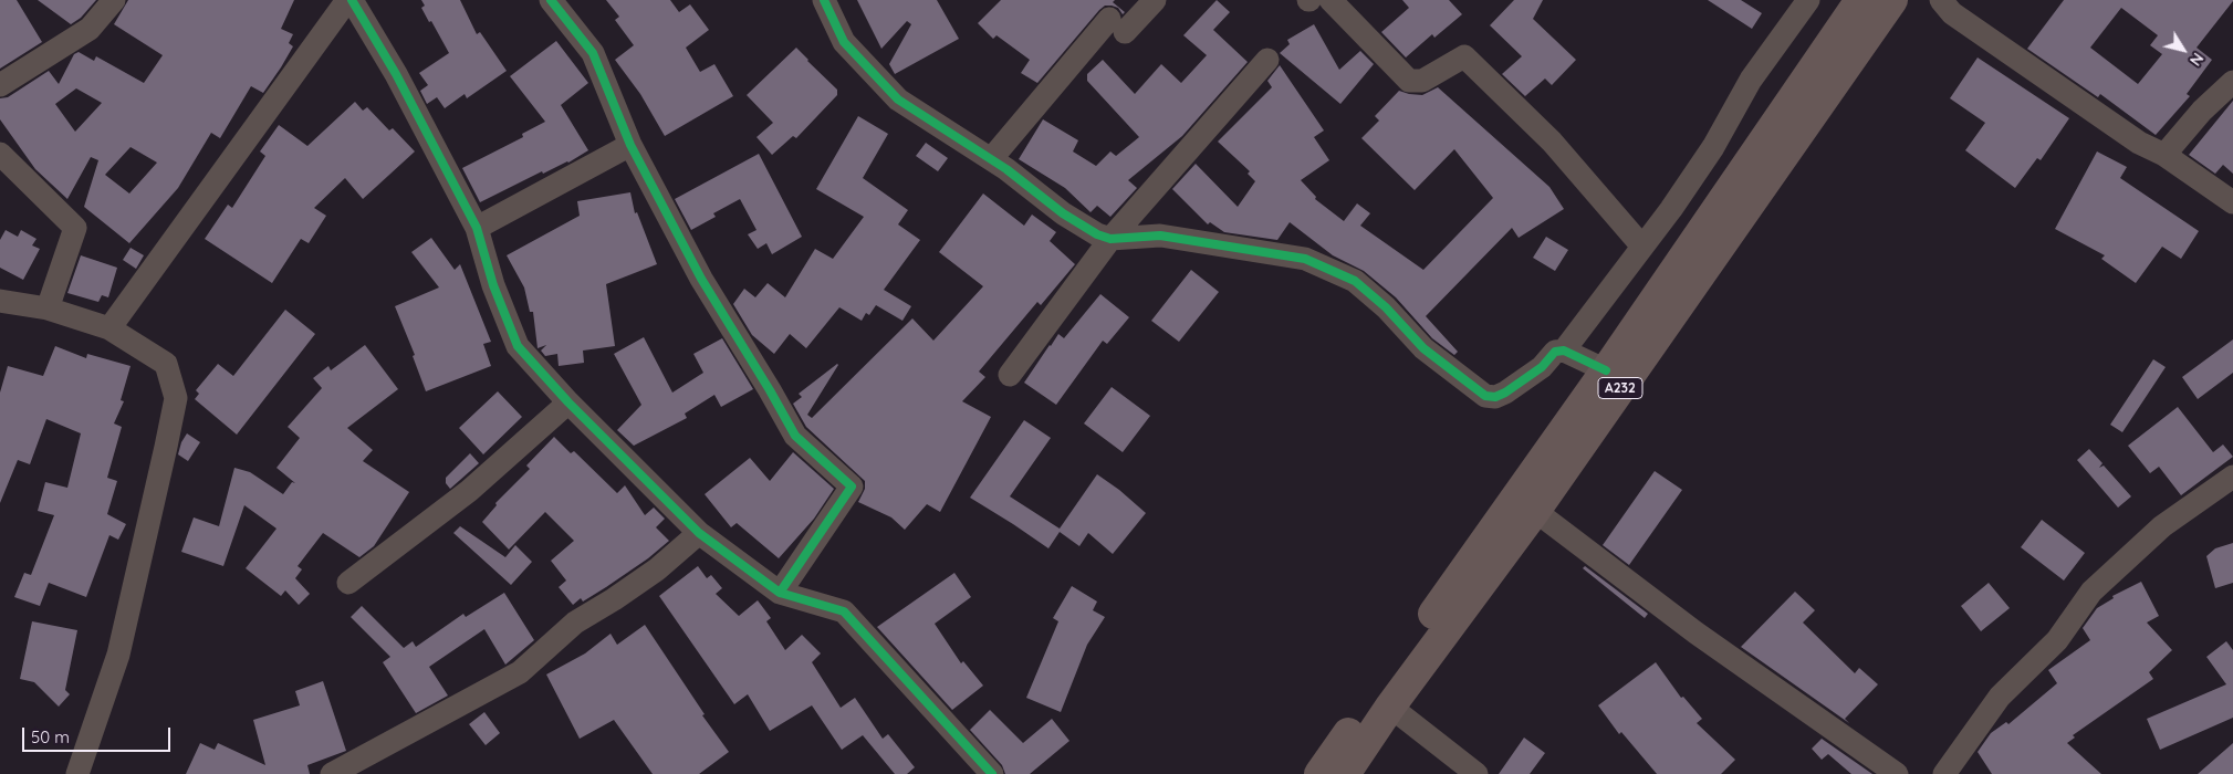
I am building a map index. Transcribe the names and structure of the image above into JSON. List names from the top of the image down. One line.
{"streets":{"highway":["A232"]},"scale_bar":"50 m","north":"bottom right"}
